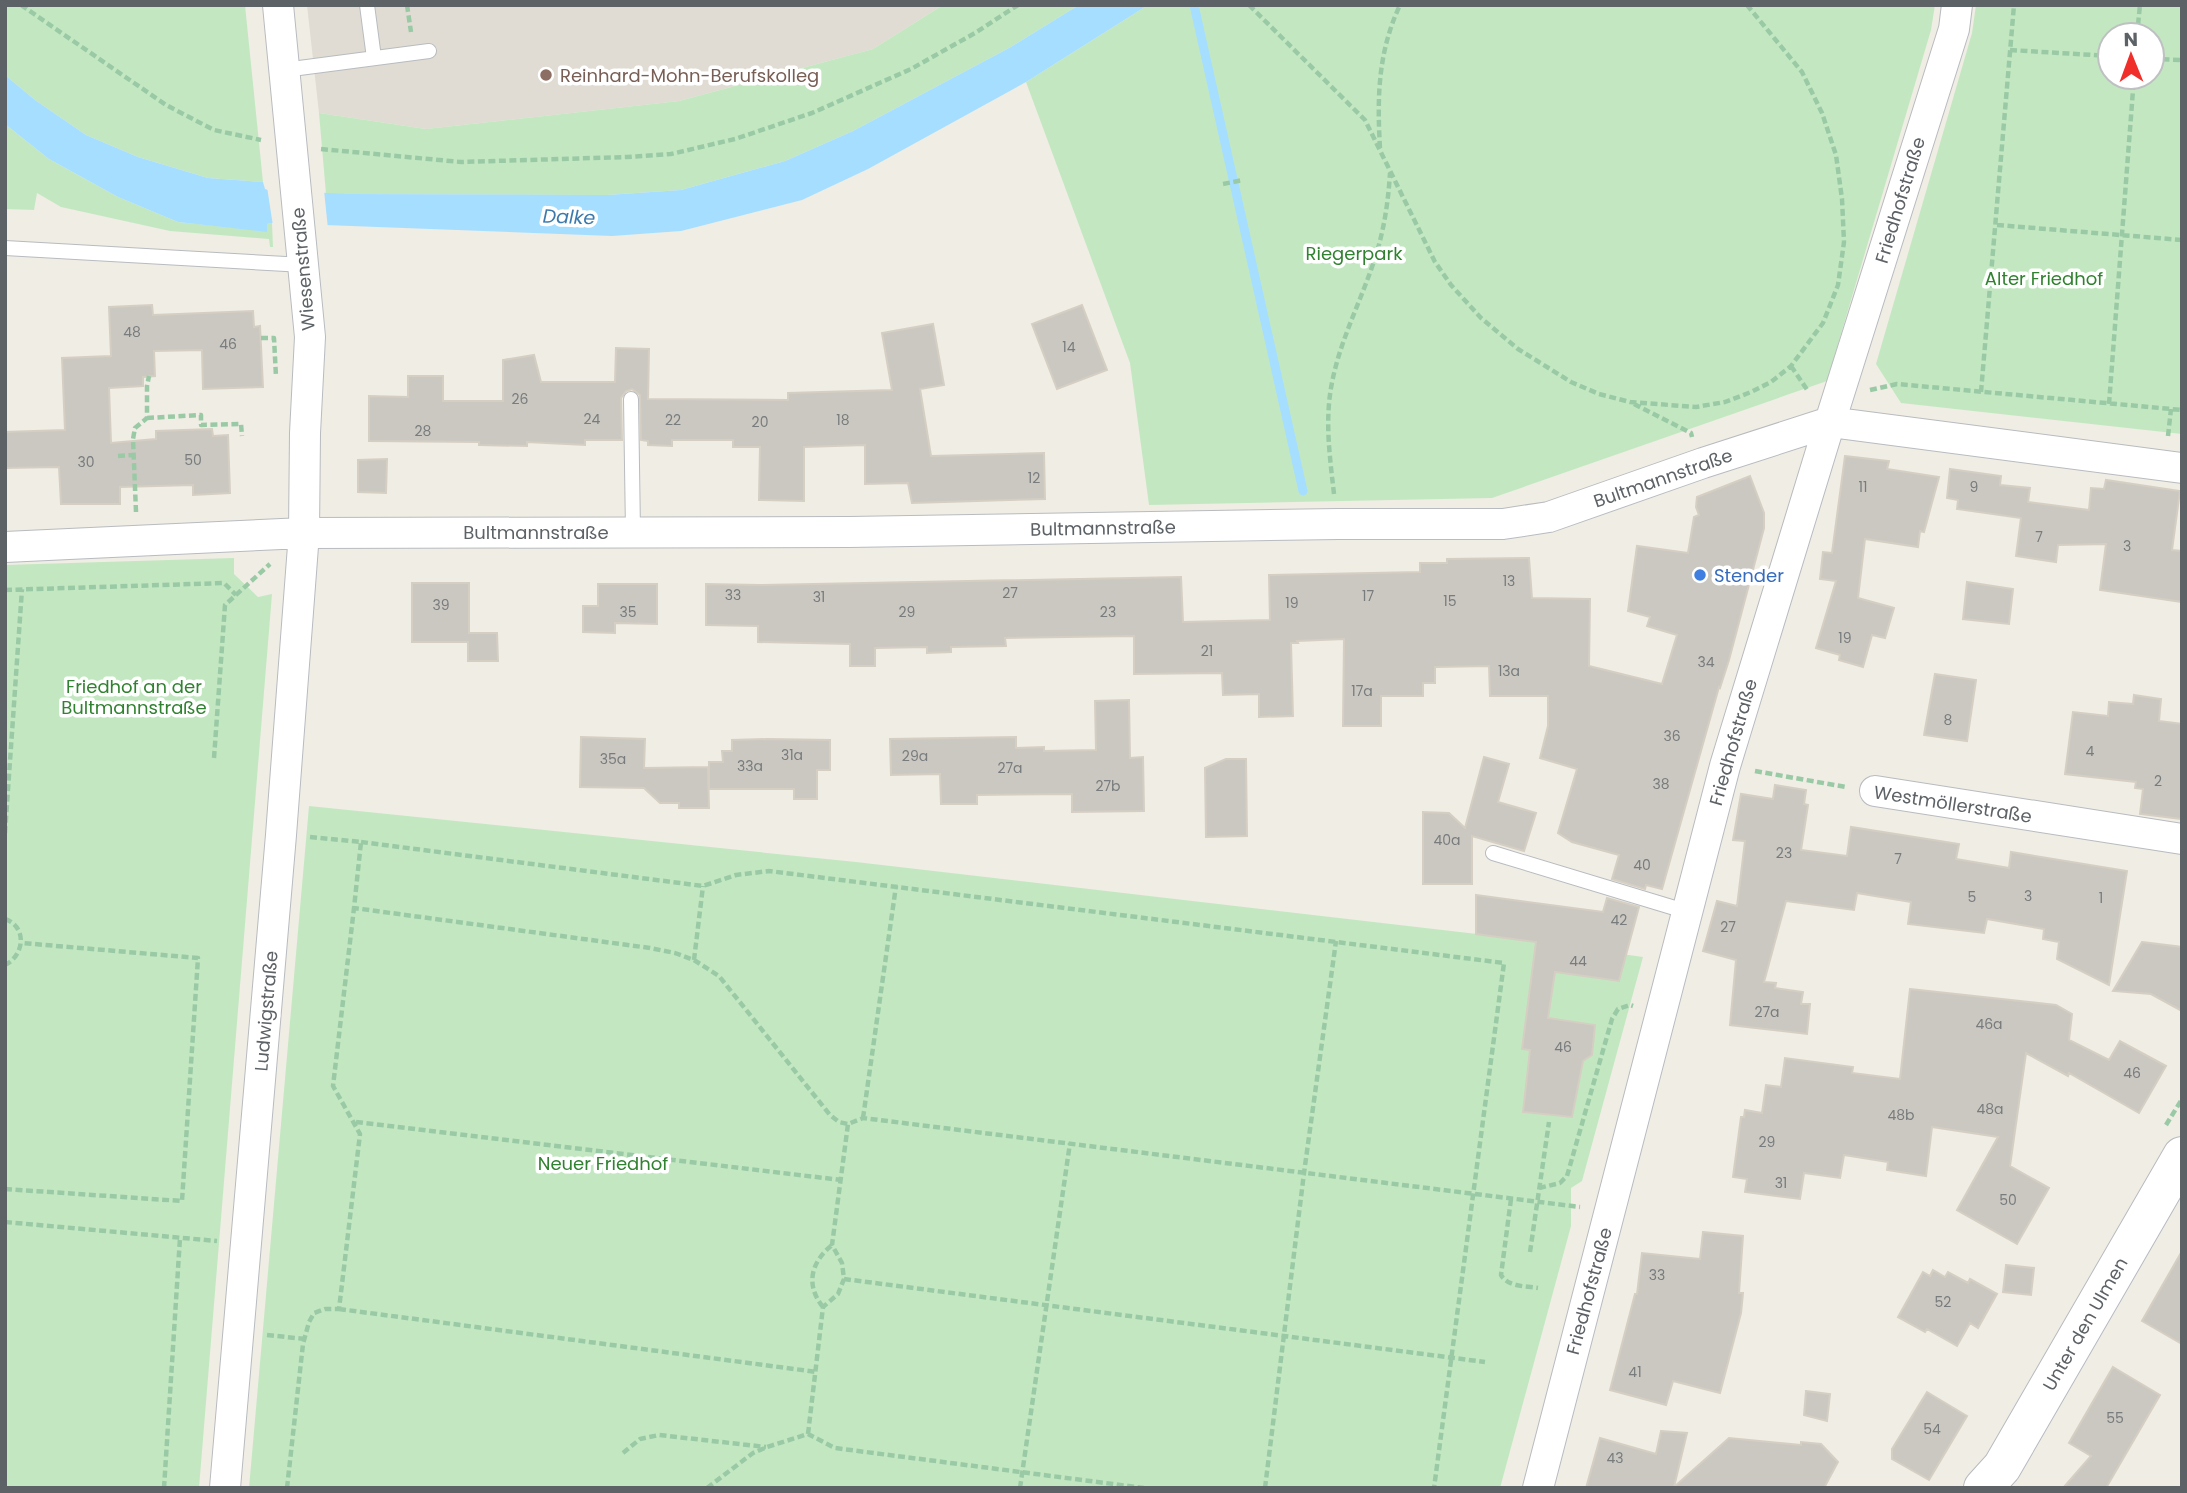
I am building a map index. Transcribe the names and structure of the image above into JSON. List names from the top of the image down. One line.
{"streets":{"main road":["Unter den Ulmen"],"street":["Friedhofstraße","Wiesenstraße","Bultmannstraße","Westmöllerstraße","Ludwigstraße"]},"crossings":[["Friedhofstraße","Bultmannstraße"],["Friedhofstraße","Westmöllerstraße"],["Wiesenstraße","Bultmannstraße"],["Wiesenstraße","Ludwigstraße"],["Bultmannstraße","Ludwigstraße"]],"water":["Dalke"],"parks":["Riegerpark","Alter Friedhof","Friedhof an der Bultmannstraße","Neuer Friedhof"],"places":["Reinhard-Mohn-Berufskolleg","Stender"],"house_numbers":["48","46","14","26","24","22","18","20","28","50","30","12","11","9","7","3","13","27","33","17","31","15","19","39","35","29","23","19","21","34","13a","17a","8","36","4","31a","29a","35a","33a","27a","2","38","27b","40a","23","7","40","3","5","1","42","27","44","27a","46a","46","46","48a","48b","29","31","50","33","52","41","55","54","43"],"north":"top"}
